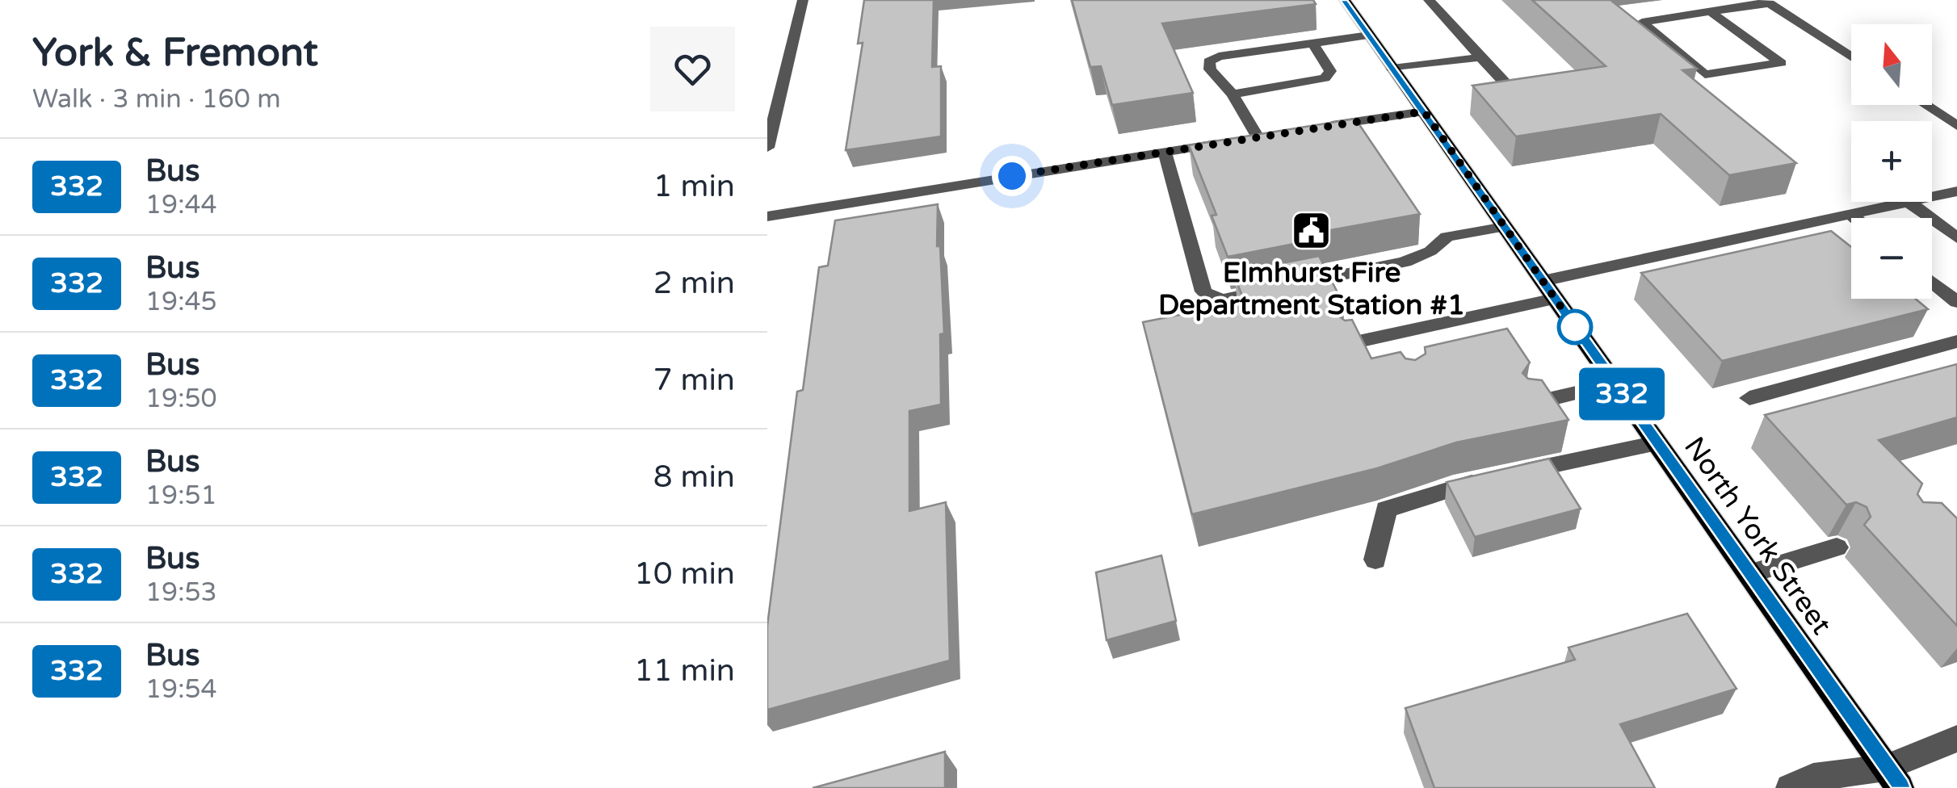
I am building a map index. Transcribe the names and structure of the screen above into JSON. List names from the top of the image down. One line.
{"streets":{"main road":["North York Street"]},"places":{"public building":["Elmhurst Fire Department Station #1"]},"lines":["bus line 332"],"north":"top","page":{"heading":["York & Fremont","Walk · 3 min · 160 m"],"on_map":"332","map_buttons":["+","−"],"list":[{"mark":"332","name":"Bus","note":"19:44","value":"1 min"},{"mark":"332","name":"Bus","note":"19:45","value":"2 min"},{"mark":"332","name":"Bus","note":"19:50","value":"7 min"},{"mark":"332","name":"Bus","note":"19:51","value":"8 min"},{"mark":"332","name":"Bus","note":"19:53","value":"10 min"},{"mark":"332","name":"Bus","note":"19:54","value":"11 min"}]}}
